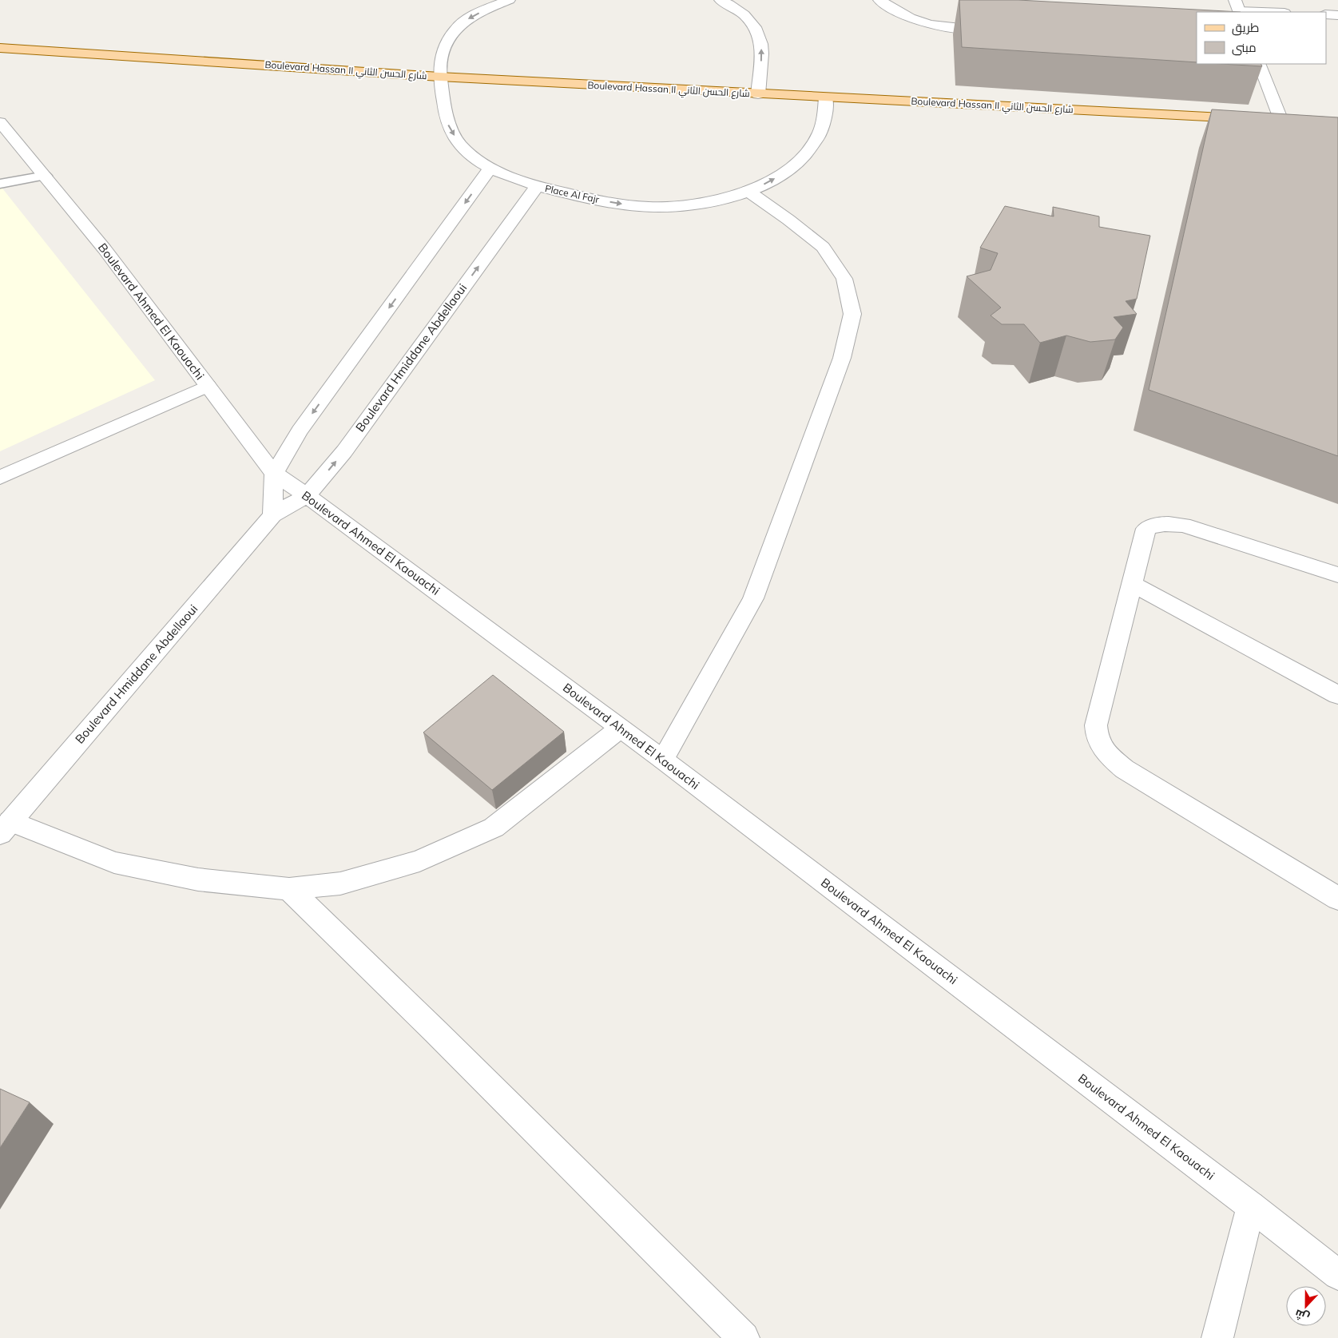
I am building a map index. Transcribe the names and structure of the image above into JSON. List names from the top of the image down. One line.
{"streets":{"main road":["Boulevard Hassan II شارع الحسن الثاني"],"street":["Place Al Fajr","Boulevard Ahmed El Kaouachi","Boulevard Hmiddane Abdellaoui"]},"crossings":[["Boulevard Hassan II شارع الحسن الثاني","Place Al Fajr"],["Place Al Fajr","Boulevard Hmiddane Abdellaoui"],["Boulevard Ahmed El Kaouachi","Boulevard Hmiddane Abdellaoui"]],"legend":["طريق","مبنى"],"north":"bottom"}
